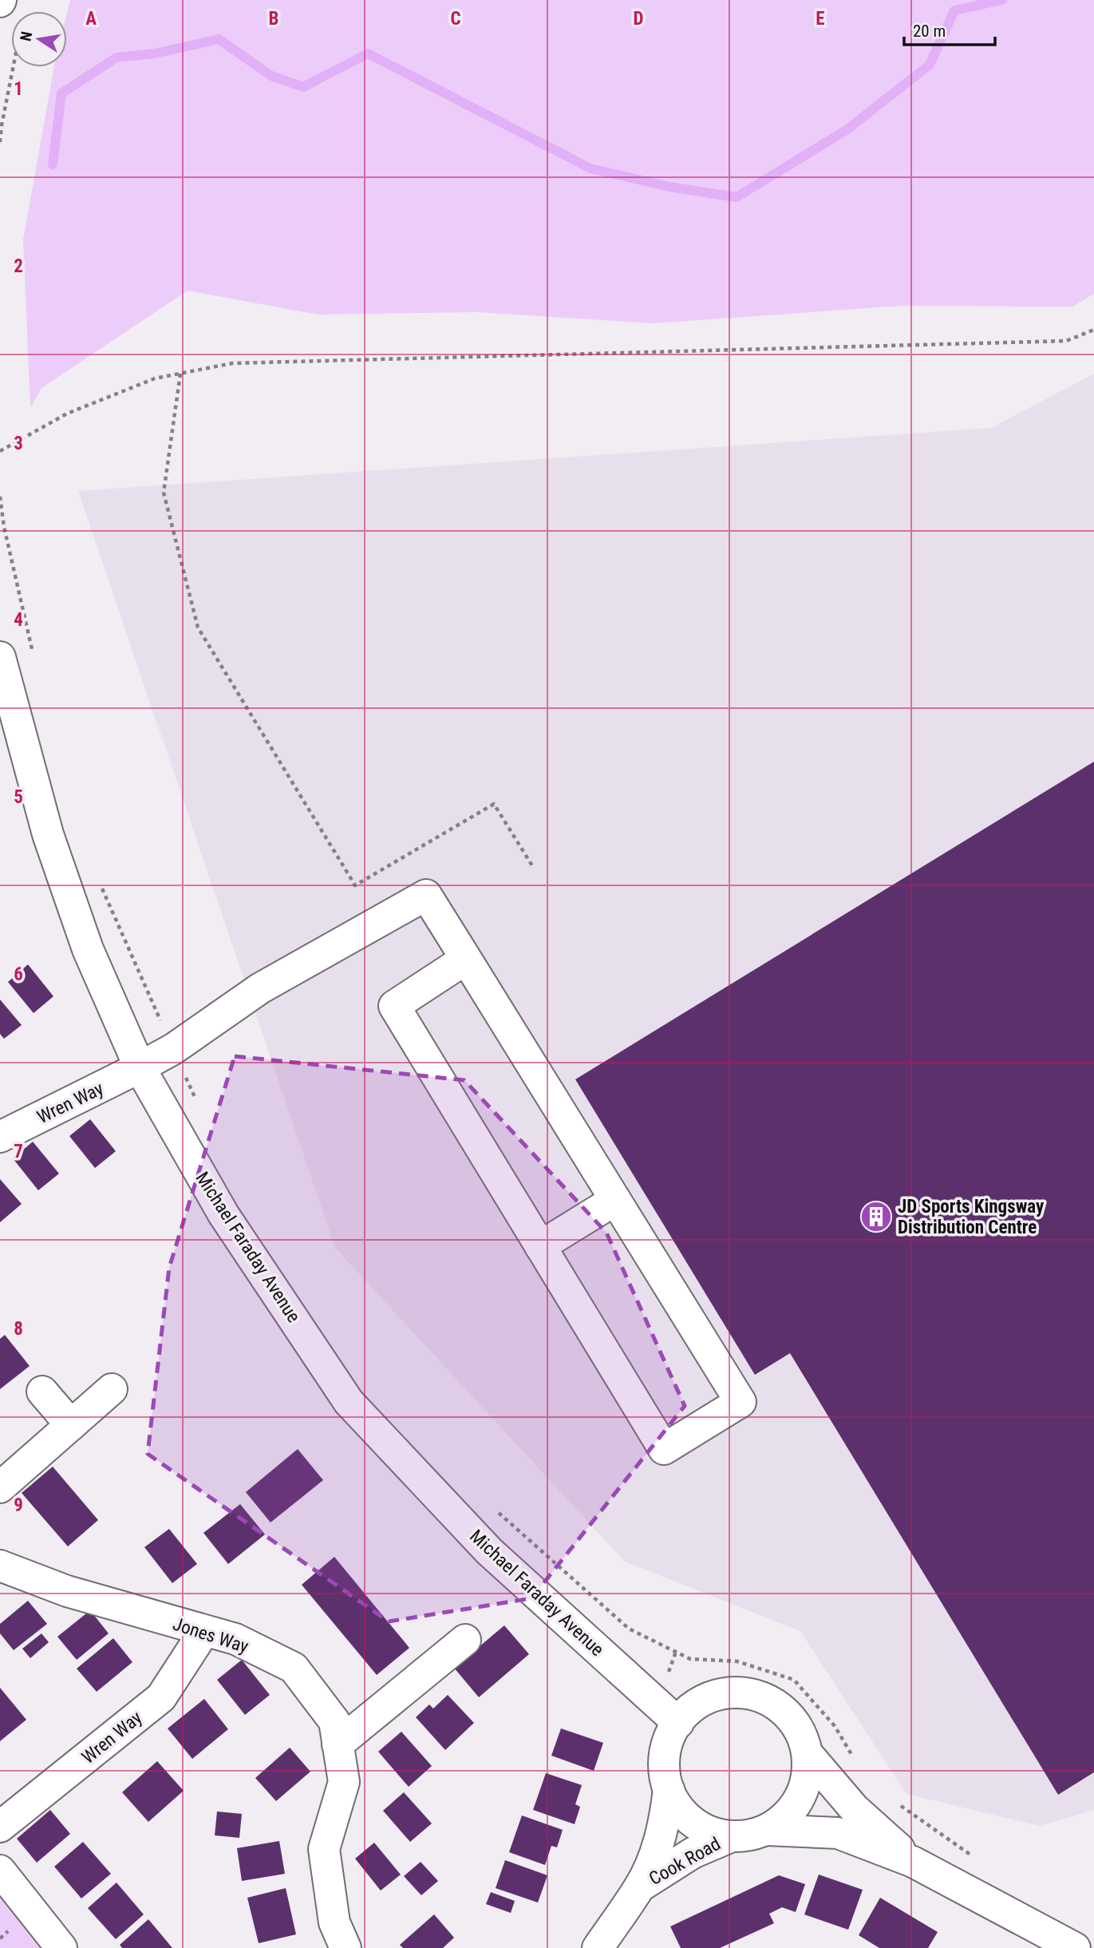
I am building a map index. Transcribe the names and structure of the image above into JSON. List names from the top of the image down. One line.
{"streets":{"street":["Wren Way","Michael Faraday Avenue","Jones Way","Cook Road"]},"crossings":[["Wren Way","Michael Faraday Avenue"],["Wren Way","Jones Way"],["Michael Faraday Avenue","Cook Road"]],"places":{"building":["JD Sports Kingsway Distribution Centre"]},"scale_bar":"20 m","north":"left","grid":{"columns":["A","B","C","D","E"],"rows":["1","2","3","4","5","6","7","8","9"]}}
